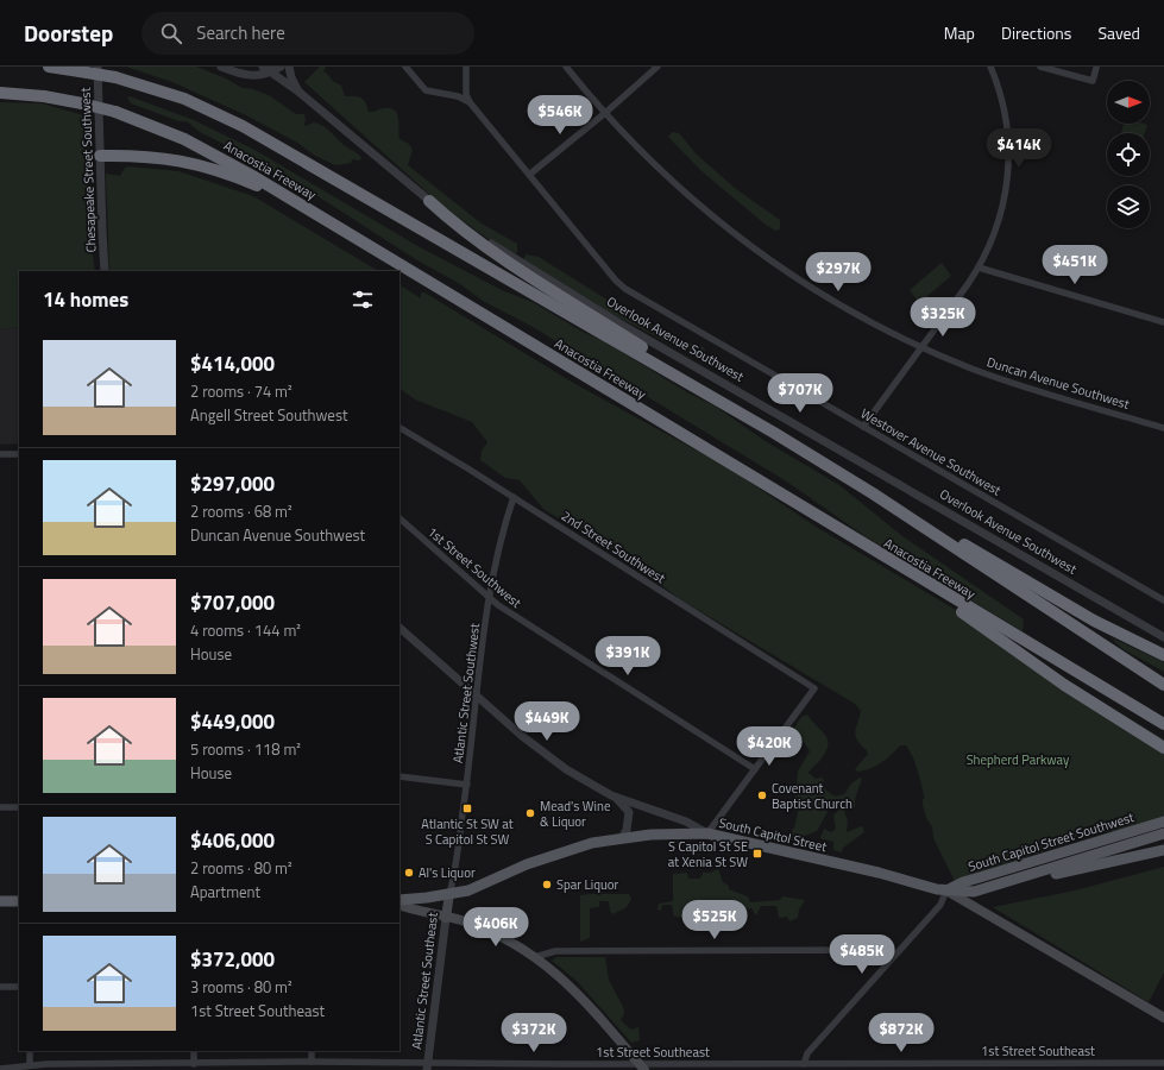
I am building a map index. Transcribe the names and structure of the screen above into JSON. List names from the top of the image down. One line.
{"streets":{"highway":["Anacostia Freeway"],"main road":["South Capitol Street","South Capitol Street Southwest","Atlantic Street Southeast"],"street":["Chesapeake Street Southwest","Overlook Avenue Southwest","Duncan Avenue Southwest","Westover Avenue Southwest","2nd Street Southwest","1st Street Southwest","Atlantic Street Southwest","1st Street Southeast"]},"crossings":[["2nd Street Southwest","1st Street Southwest"],["2nd Street Southwest","Atlantic Street Southwest"],["1st Street Southwest","Atlantic Street Southwest"],["Atlantic Street Southwest","South Capitol Street"],["Atlantic Street Southwest","Atlantic Street Southeast"],["South Capitol Street","South Capitol Street Southwest"],["South Capitol Street","Atlantic Street Southeast"],["Atlantic Street Southeast","1st Street Southeast"]],"parks":["Shepherd Parkway"],"places":{"other":["Covenant Baptist Church","Mead's Wine & Liquor","Al's Liquor","Spar Liquor"],"transit":["Atlantic St SW at S Capitol St SW","S Capitol St SE at Xenia St SW"]},"north":"right","page":{"header":"Doorstep","search":"Search here","nav":["Map","Directions","Saved"],"price":["$546K","$414K","$451K","$297K","$325K","$707K","$391K","$449K","$420K","$525K","$406K","$485K","$372K","$872K"],"heading":"14 homes","list":[{"name":"$414,000","note":"2 rooms · 74 m² · Angell Street Southwest"},{"name":"$297,000","note":"2 rooms · 68 m² · Duncan Avenue Southwest"},{"name":"$707,000","note":"4 rooms · 144 m² · House"},{"name":"$449,000","note":"5 rooms · 118 m² · House"},{"name":"$406,000","note":"2 rooms · 80 m² · Apartment"},{"name":"$372,000","note":"3 rooms · 80 m² · 1st Street Southeast"}]}}
